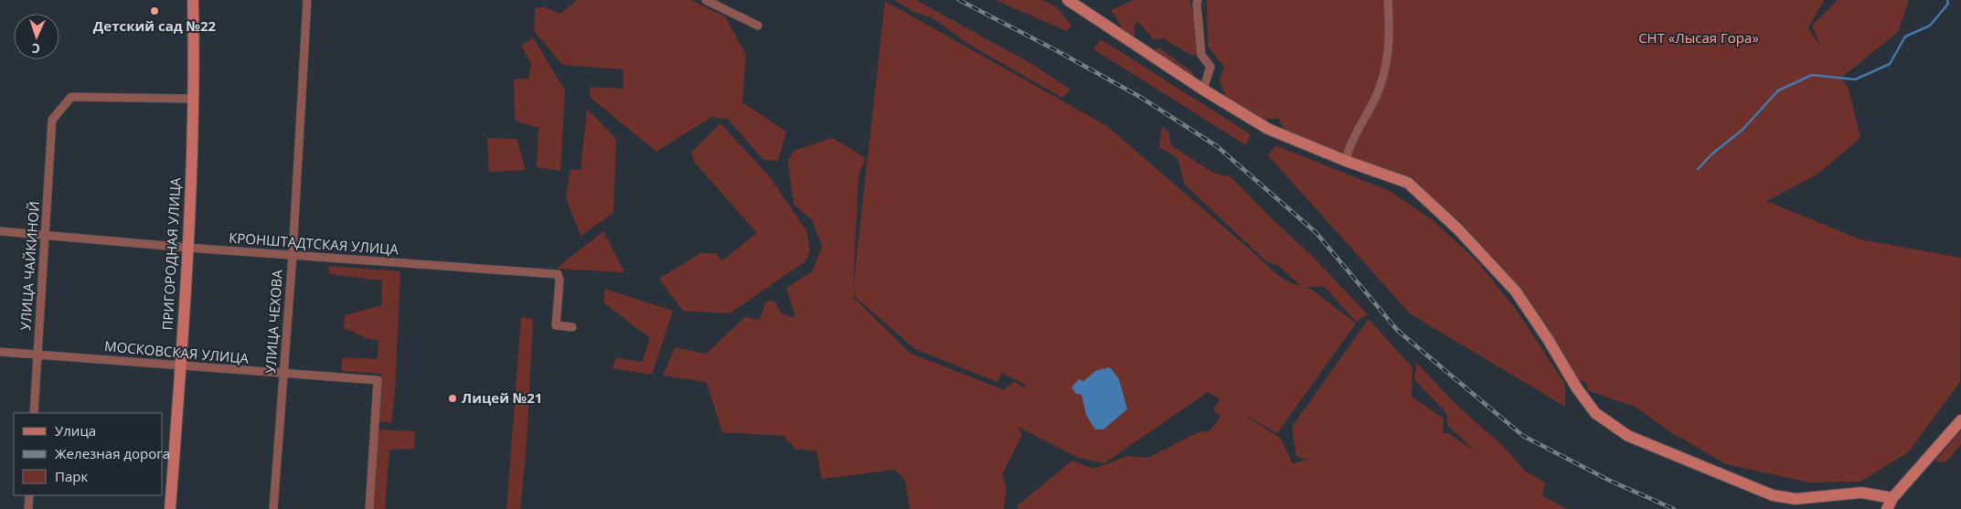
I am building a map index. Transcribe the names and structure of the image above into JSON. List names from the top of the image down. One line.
{"streets":{"main road":["ПРИГОРОДНАЯ УЛИЦА"],"street":["КРОНШТАДТСКАЯ УЛИЦА","УЛИЦА ЧАЙКИНОЙ","УЛИЦА ЧЕХОВА","МОСКОВСКАЯ УЛИЦА"]},"crossings":[["КРОНШТАДТСКАЯ УЛИЦА","ПРИГОРОДНАЯ УЛИЦА"],["КРОНШТАДТСКАЯ УЛИЦА","УЛИЦА ЧАЙКИНОЙ"],["КРОНШТАДТСКАЯ УЛИЦА","УЛИЦА ЧЕХОВА"],["ПРИГОРОДНАЯ УЛИЦА","УЛИЦА ЧАЙКИНОЙ"],["ПРИГОРОДНАЯ УЛИЦА","МОСКОВСКАЯ УЛИЦА"],["УЛИЦА ЧАЙКИНОЙ","МОСКОВСКАЯ УЛИЦА"],["УЛИЦА ЧЕХОВА","МОСКОВСКАЯ УЛИЦА"]],"parks":["СНТ «Лысая Гора»"],"places":["Детский сад №22","Лицей №21"],"legend":["Улица","Железная дорога","Парк"],"north":"bottom"}
